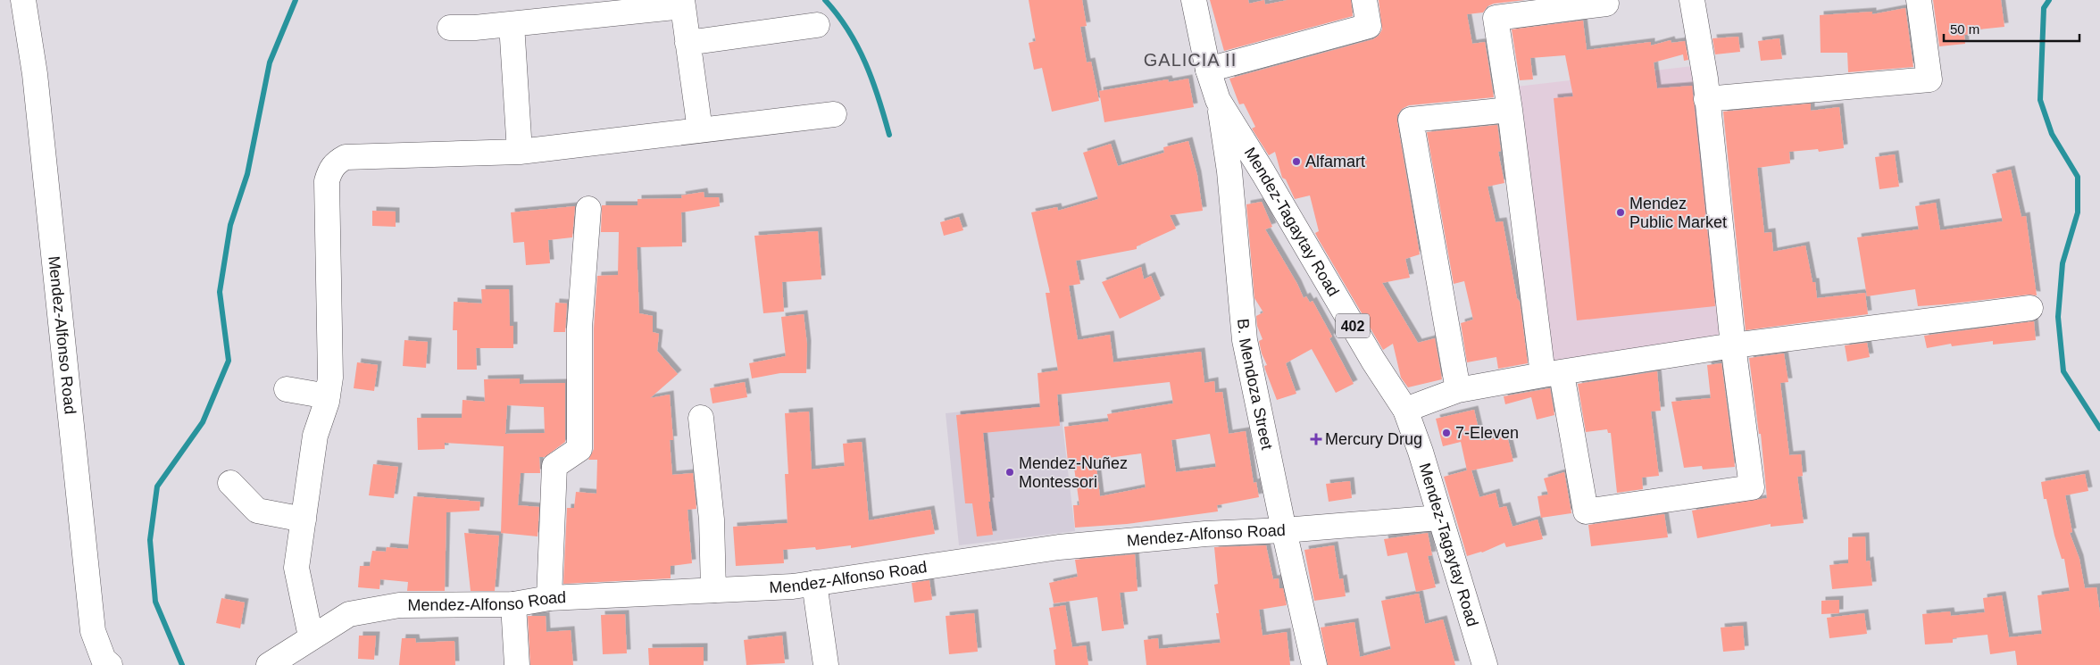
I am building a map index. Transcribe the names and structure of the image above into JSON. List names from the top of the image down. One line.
{"streets":{"street":["Mendez-Tagaytay Road","402","Mendez-Alfonso Road","B. Mendoza Street"]},"crossings":[["Mendez-Tagaytay Road","Mendez-Alfonso Road"],["Mendez-Tagaytay Road","B. Mendoza Street"],["Mendez-Alfonso Road","B. Mendoza Street"]],"districts":["GALICIA II"],"places":{"other":["Alfamart","Mendez Public Market","7-Eleven","Mendez-Nuñez Montessori"],"health":["Mercury Drug"]},"scale_bar":"50 m"}
